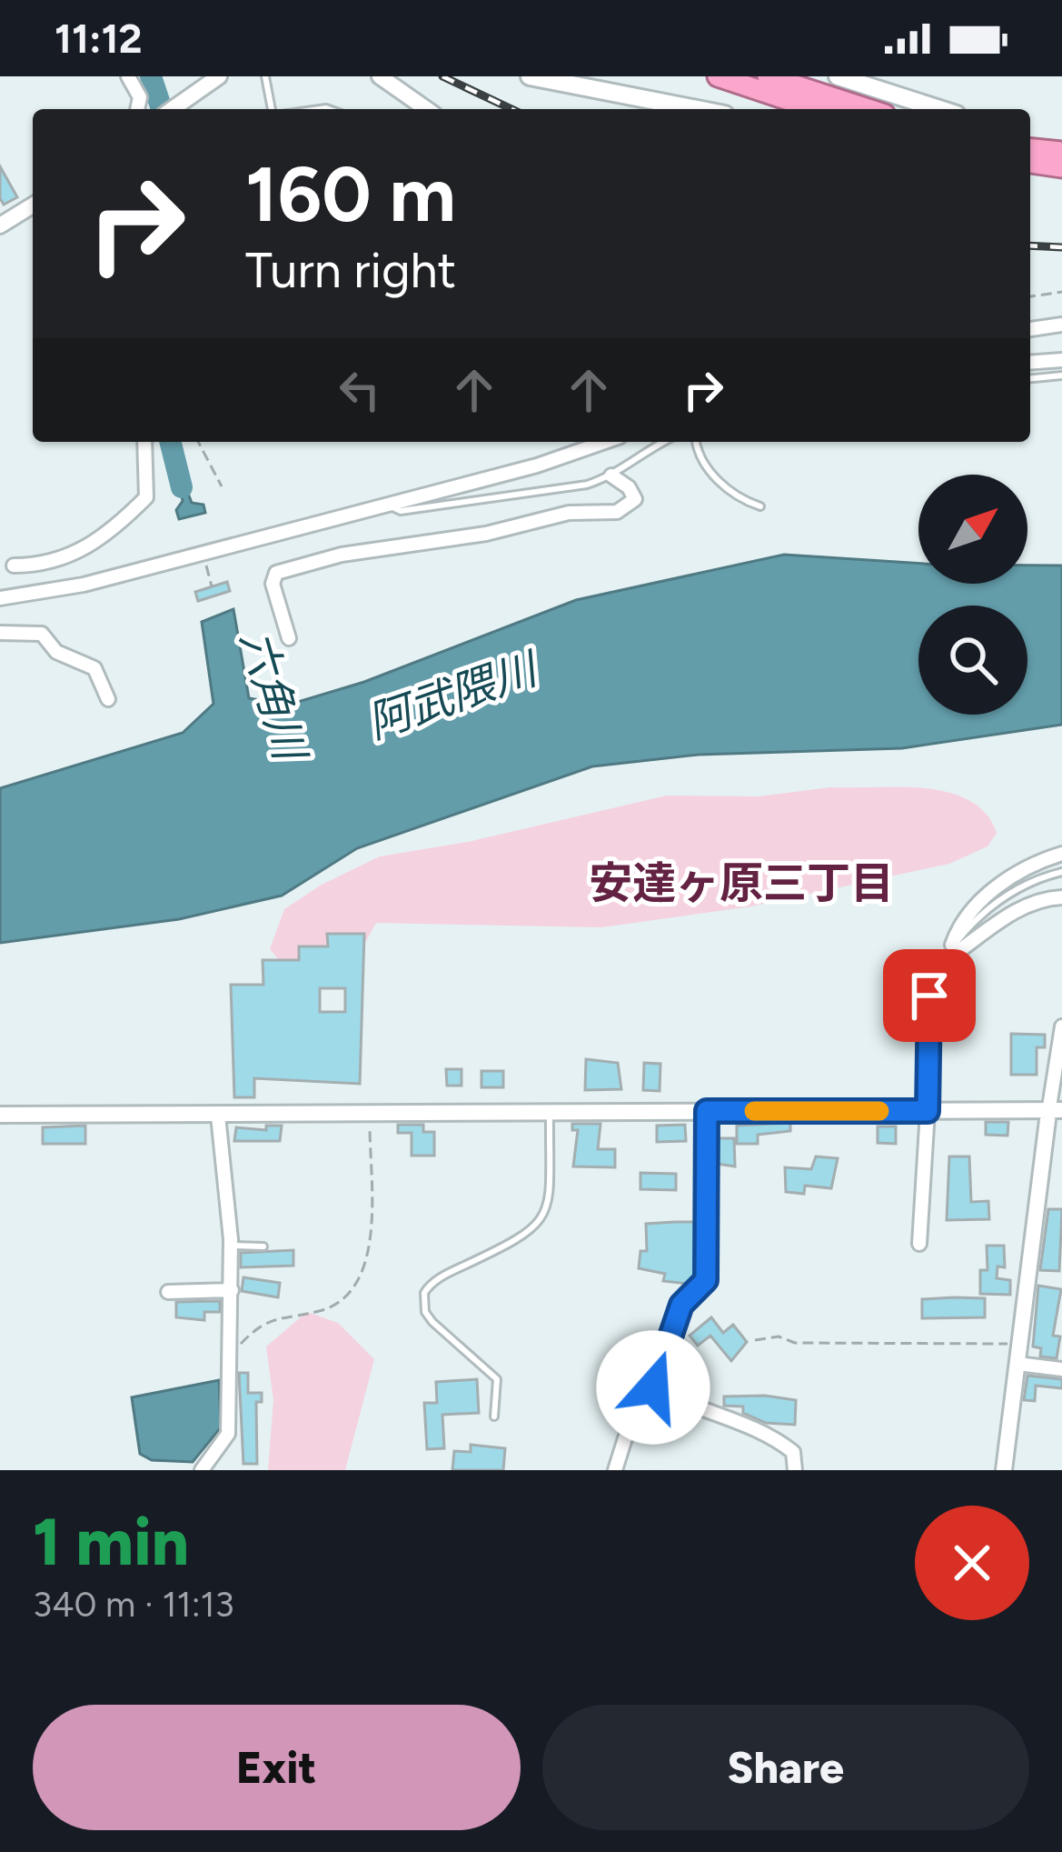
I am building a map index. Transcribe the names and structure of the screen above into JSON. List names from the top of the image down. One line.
{"districts":["安達ヶ原三丁目"],"water":["六角川","阿武隈川"],"north":"top right","page":{"status":"11:12","turn":["160 m","Turn right"],"heading":["1 min","340 m · 11:13"],"buttons":["Exit","Share"]}}
